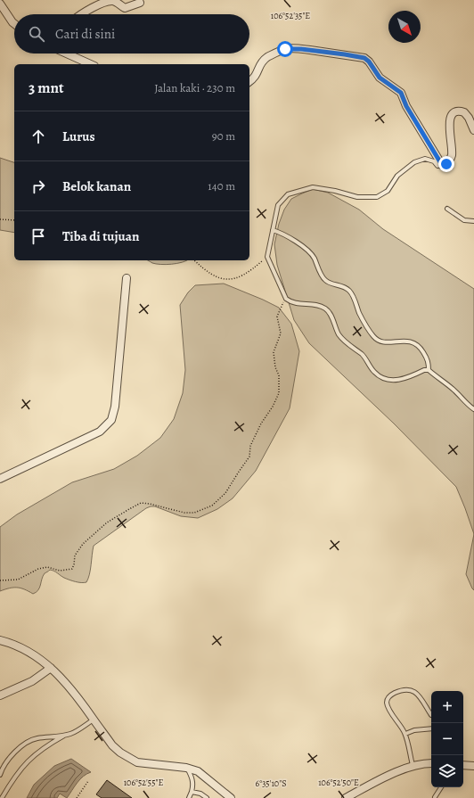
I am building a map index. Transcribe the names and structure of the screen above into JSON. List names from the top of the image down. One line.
{"north":"bottom right","page":{"search":"Cari di sini","heading":["3 mnt","Jalan kaki · 230 m"],"list":[["Lurus","90 m"],["Belok kanan","140 m"],"Tiba di tujuan"],"map_buttons":["+","−"]},"coordinates":["106°52'35\"E","106°52'55\"E","106°52'50\"E","6°35'10\"S"]}
